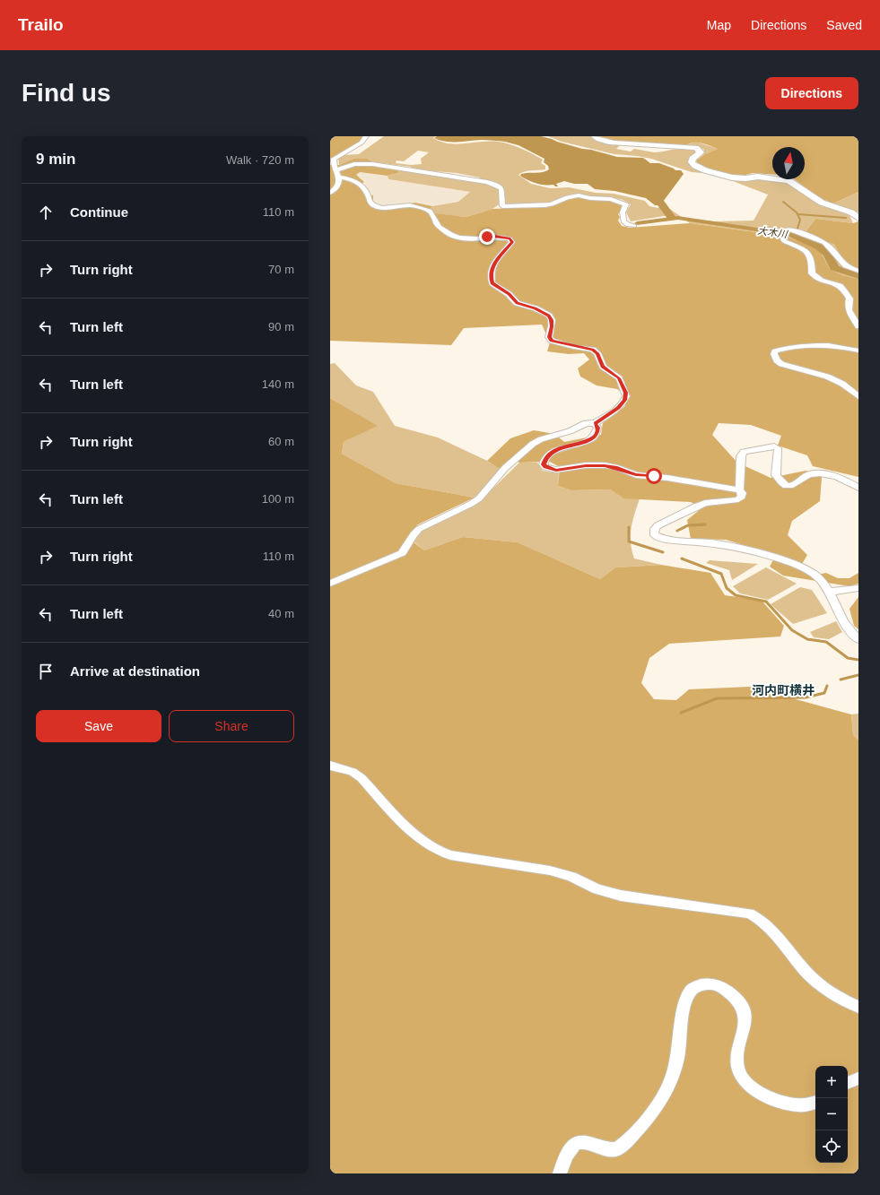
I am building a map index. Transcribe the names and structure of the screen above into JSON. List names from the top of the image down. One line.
{"districts":["河内町横井"],"water":["大木川"],"north":"top","page":{"header":"Trailo","nav":["Map","Directions","Saved"],"buttons":["Directions",["Save","Share"]],"title":"Find us","heading":["9 min","Walk · 720 m"],"list":[["Continue","110 m"],["Turn right","70 m"],["Turn left","90 m"],["Turn left","140 m"],["Turn right","60 m"],["Turn left","100 m"],["Turn right","110 m"],["Turn left","40 m"],"Arrive at destination"],"map_buttons":["+","−"]}}
